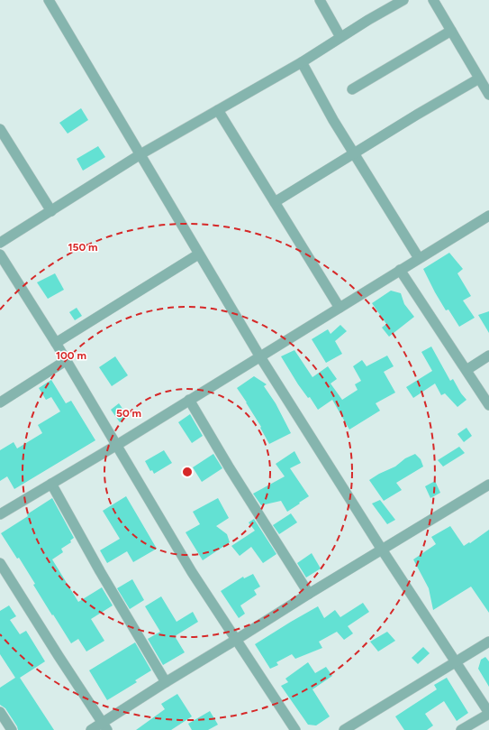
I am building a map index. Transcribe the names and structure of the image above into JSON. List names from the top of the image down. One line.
{"rings":["150 m","100 m","50 m"]}
